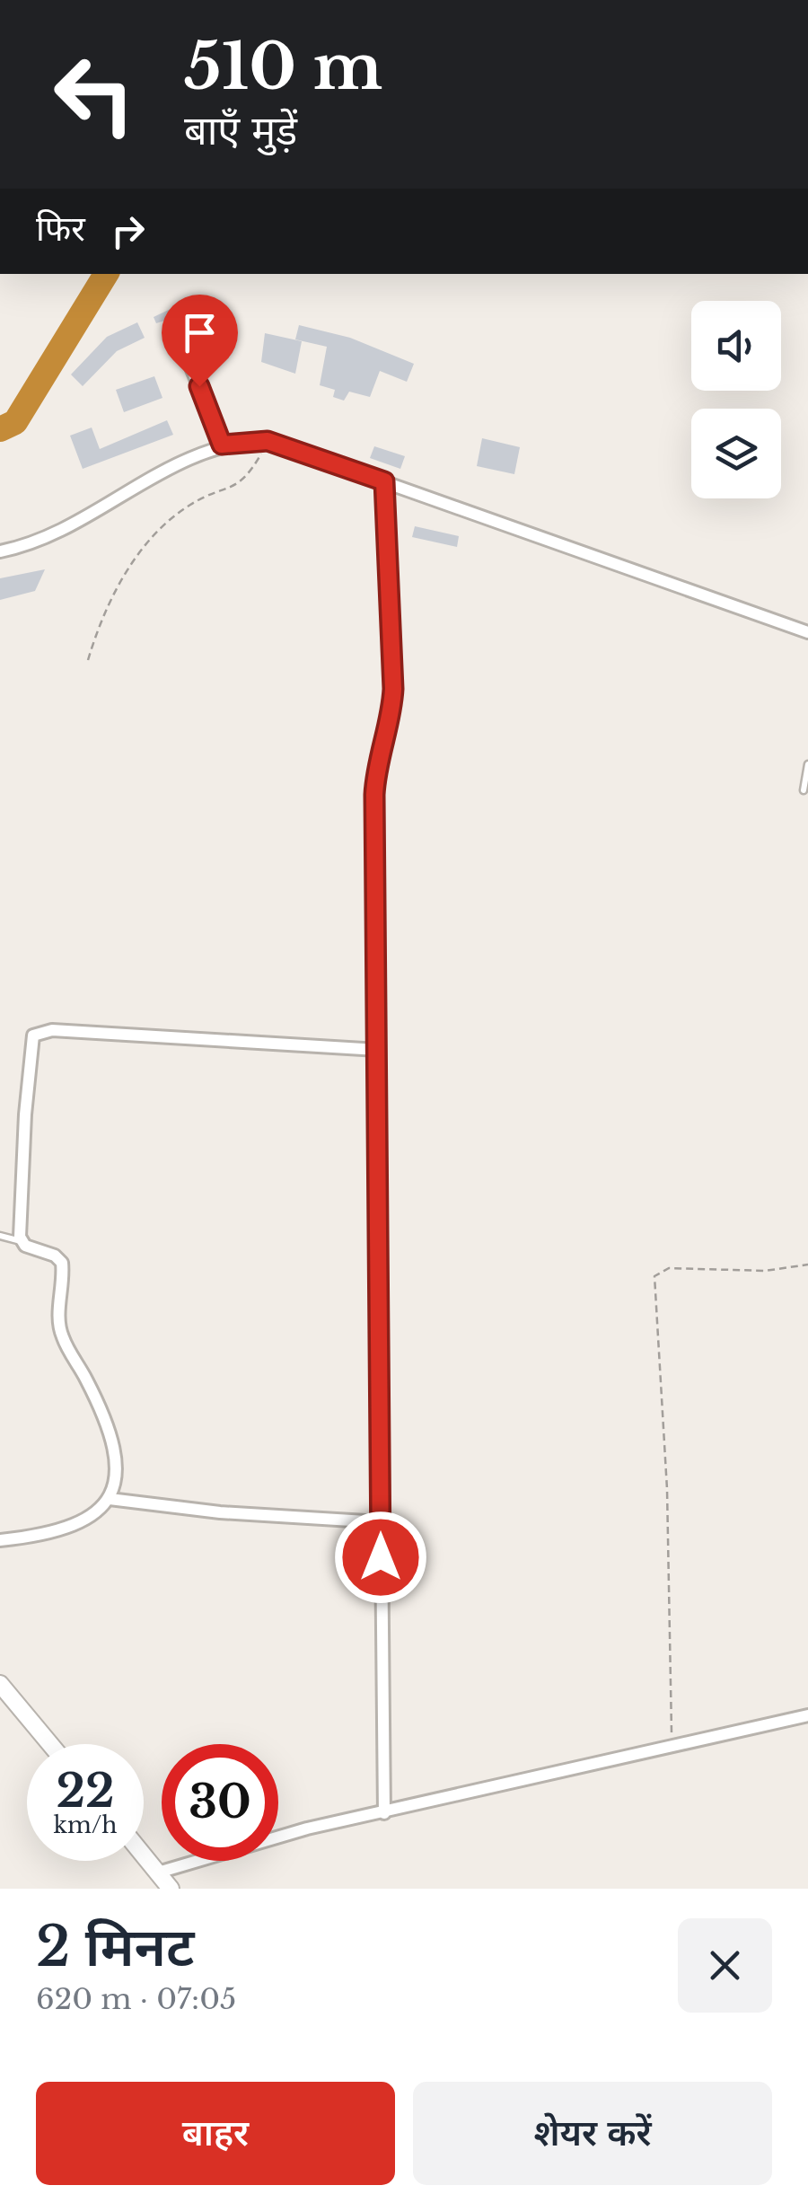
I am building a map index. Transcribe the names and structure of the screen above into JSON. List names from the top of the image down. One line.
{"page":{"turn":["510 m","बाएँ मुड़ें"],"then":"फिर","speed":"22 km/h","limit":"30","heading":["2 मिनट","620 m · 07:05"],"buttons":["बाहर","शेयर करें"]}}
